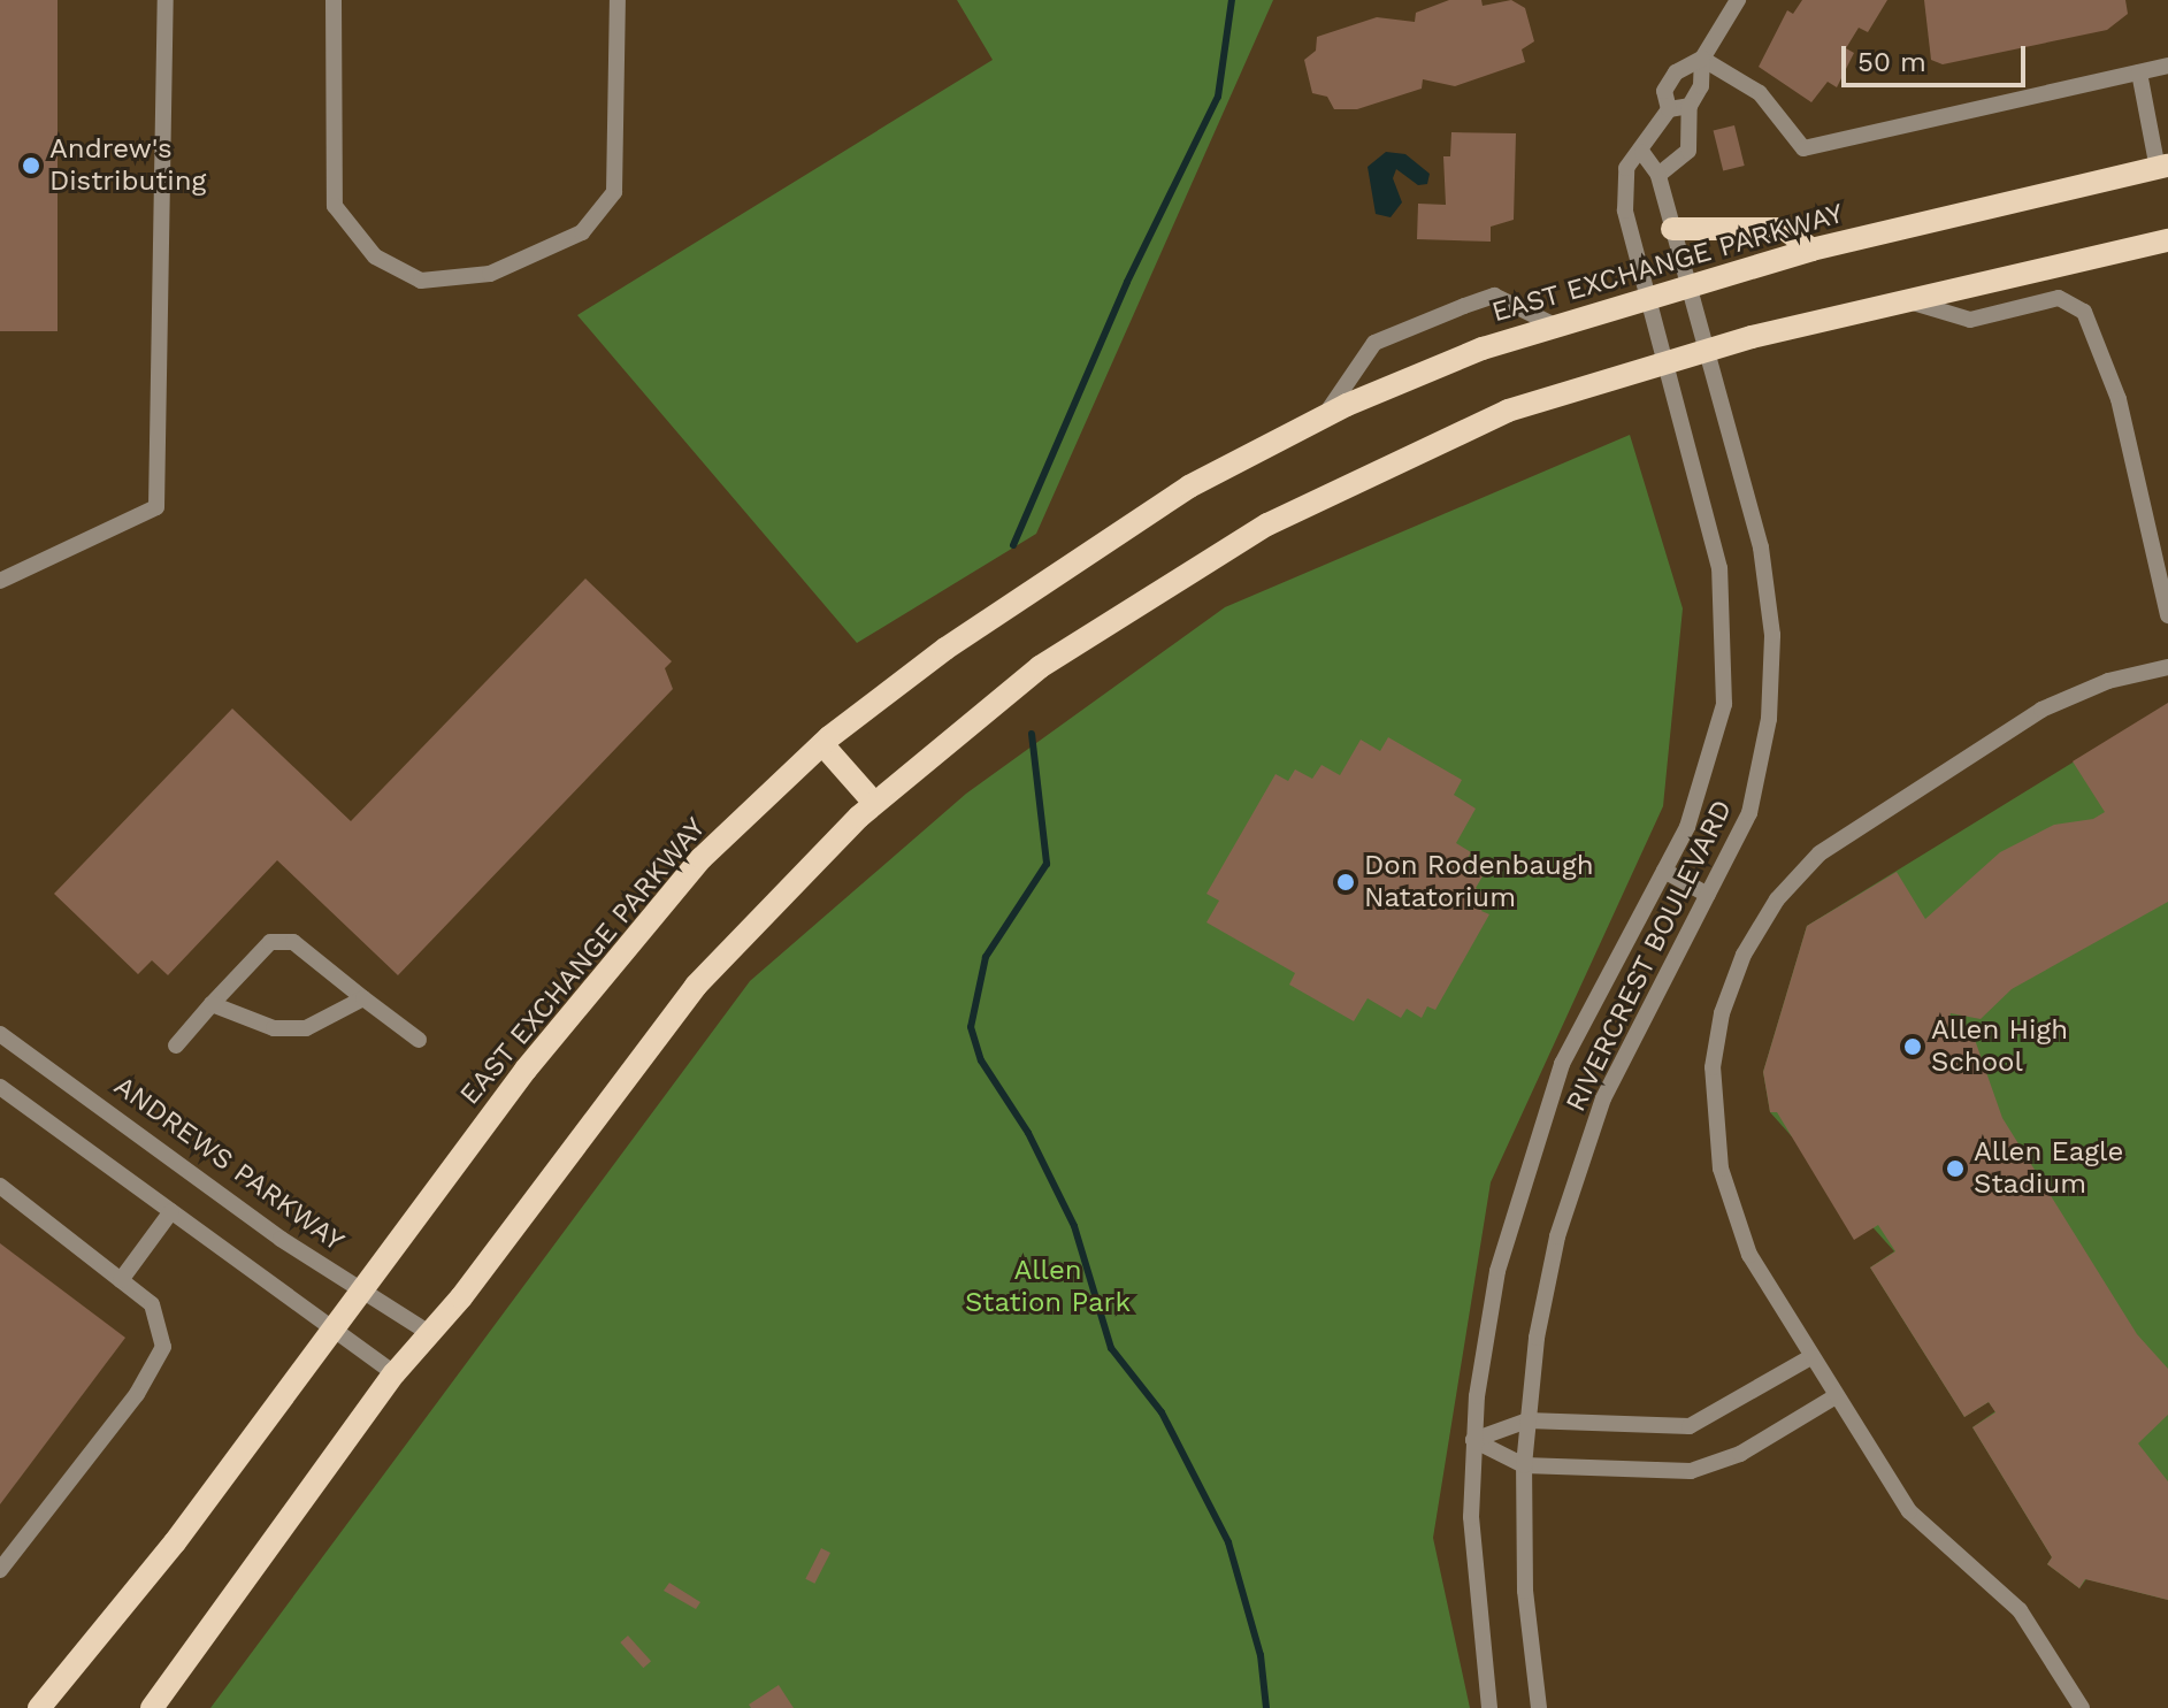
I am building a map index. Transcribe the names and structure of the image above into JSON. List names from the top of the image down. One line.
{"streets":{"main road":["EAST EXCHANGE PARKWAY"],"street":["RIVERCREST BOULEVARD","ANDREWS PARKWAY"]},"crossings":[["EAST EXCHANGE PARKWAY","RIVERCREST BOULEVARD"],["EAST EXCHANGE PARKWAY","ANDREWS PARKWAY"]],"parks":["Allen Station Park"],"places":["Andrew's Distributing","Don Rodenbaugh Natatorium","Allen High School","Allen Eagle Stadium"],"scale_bar":"50 m"}
